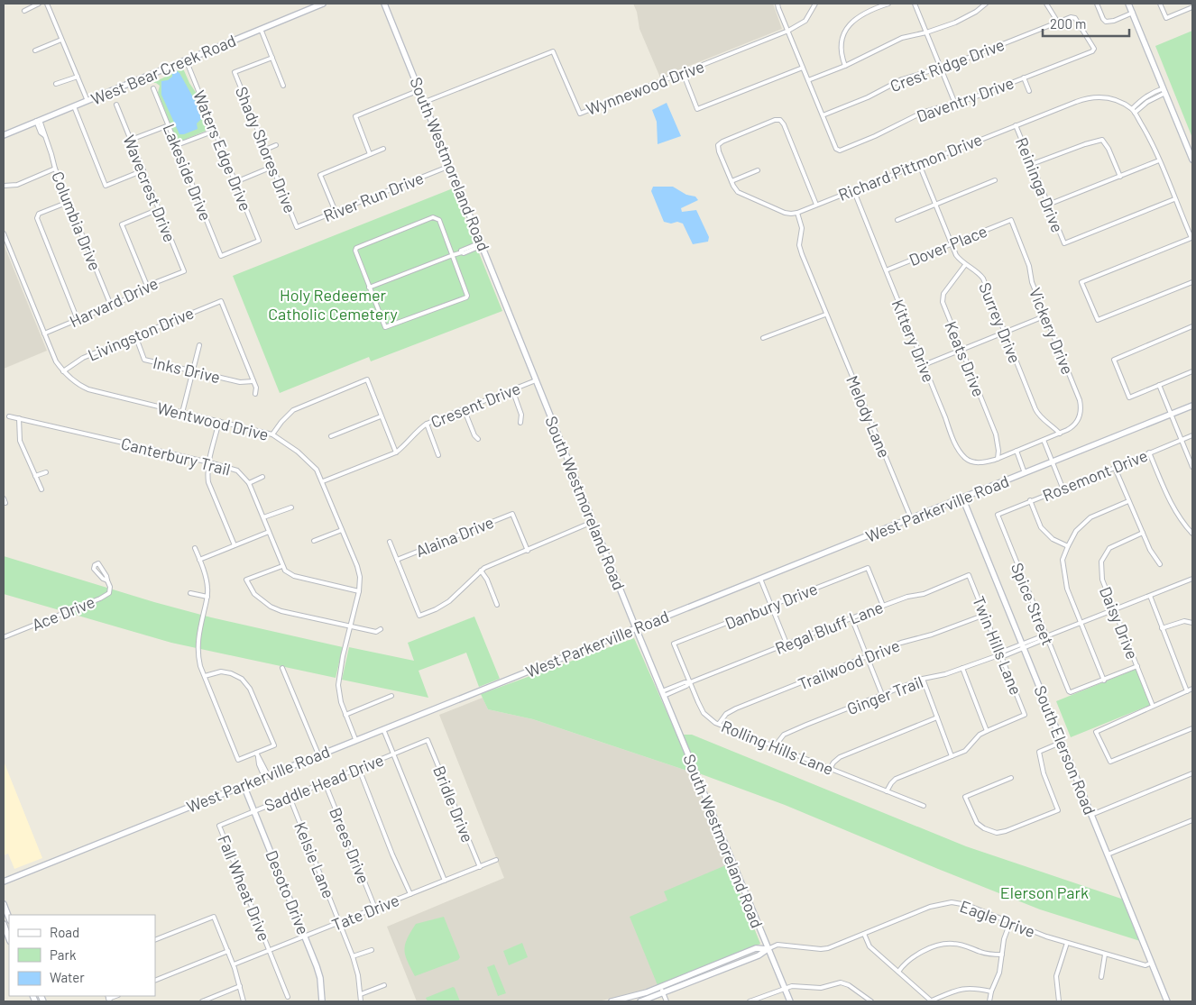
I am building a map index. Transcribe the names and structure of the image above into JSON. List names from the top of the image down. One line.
{"streets":{"main road":["West Bear Creek Road","South Westmoreland Road","West Parkerville Road","South Elerson Road","Desoto Drive","Eagle Drive"],"street":["Crest Ridge Drive","Wynnewood Drive","Daventry Drive","Shady Shores Drive","Waters Edge Drive","Richard Pittmon Drive","Lakeside Drive","Reininga Drive","Wavecrest Drive","River Run Drive","Columbia Drive","Dover Place","Harvard Drive","Surrey Drive","Vickery Drive","Livingston Drive","Kittery Drive","Keats Drive","Inks Drive","Cresent Drive","Melody Lane","Wentwood Drive","Canterbury Trail","Rosemont Drive","Alaina Drive","Spice Street","Danbury Drive","Ace Drive","Daisy Drive","Regal Bluff Lane","Twin Hills Lane","Trailwood Drive","Ginger Trail","Rolling Hills Lane","Saddle Head Drive","Bridle Drive","Brees Drive","Kelsie Lane","Fall Wheat Drive","Tate Drive"]},"crossings":[["Crest Ridge Drive","Daventry Drive"],["West Bear Creek Road","Waters Edge Drive"],["West Bear Creek Road","Columbia Drive"],["Wynnewood Drive","South Westmoreland Road"],["Shady Shores Drive","River Run Drive"],["Waters Edge Drive","Lakeside Drive"],["South Westmoreland Road","River Run Drive"],["South Westmoreland Road","Cresent Drive"],["South Westmoreland Road","West Parkerville Road"],["South Westmoreland Road","Regal Bluff Lane"],["South Westmoreland Road","Eagle Drive"],["Richard Pittmon Drive","Reininga Drive"],["Richard Pittmon Drive","Surrey Drive"],["Richard Pittmon Drive","Kittery Drive"],["Richard Pittmon Drive","Melody Lane"],["Wavecrest Drive","Harvard Drive"],["Columbia Drive","Harvard Drive"],["Dover Place","Surrey Drive"],["Dover Place","Vickery Drive"],["Dover Place","Kittery Drive"],["Harvard Drive","Wentwood Drive"],["Surrey Drive","Vickery Drive"],["Surrey Drive","Keats Drive"],["Vickery Drive","Kittery Drive"],["Vickery Drive","Keats Drive"],["Livingston Drive","Inks Drive"],["Livingston Drive","Wentwood Drive"],["Kittery Drive","Keats Drive"],["Cresent Drive","Wentwood Drive"],["Melody Lane","West Parkerville Road"],["Wentwood Drive","West Parkerville Road"],["Rosemont Drive","Spice Street"],["West Parkerville Road","South Elerson Road"],["West Parkerville Road","Desoto Drive"],["Spice Street","Ginger Trail"],["Danbury Drive","Regal Bluff Lane"],["Danbury Drive","Rolling Hills Lane"],["Daisy Drive","Ginger Trail"],["Regal Bluff Lane","Twin Hills Lane"],["Regal Bluff Lane","Rolling Hills Lane"],["Twin Hills Lane","Trailwood Drive"],["Twin Hills Lane","Ginger Trail"],["Trailwood Drive","Rolling Hills Lane"],["Ginger Trail","Rolling Hills Lane"],["Ginger Trail","South Elerson Road"],["South Elerson Road","Eagle Drive"],["Saddle Head Drive","Bridle Drive"],["Saddle Head Drive","Brees Drive"],["Saddle Head Drive","Kelsie Lane"],["Saddle Head Drive","Fall Wheat Drive"],["Saddle Head Drive","Desoto Drive"],["Bridle Drive","Tate Drive"],["Brees Drive","Tate Drive"],["Kelsie Lane","Tate Drive"],["Fall Wheat Drive","Tate Drive"],["Desoto Drive","Tate Drive"]],"parks":["Holy Redeemer Catholic Cemetery","Elerson Park"],"legend":["Road","Park","Water"],"scale_bar":"200 m"}
